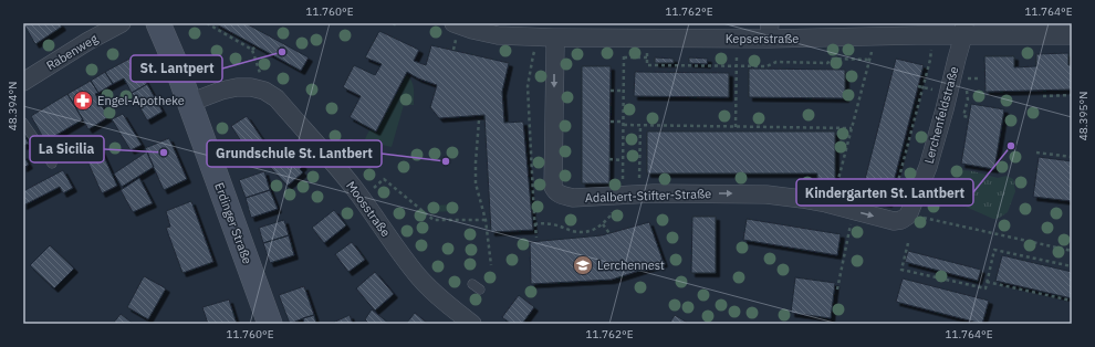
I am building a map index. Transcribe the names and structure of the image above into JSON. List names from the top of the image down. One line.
{"streets":{"street":["Kepserstraße","Rabenweg","Lerchenfeldstraße","Adalbert-Stifter-Straße","Moosstraße","Erdinger Straße"]},"crossings":[["Kepserstraße","Lerchenfeldstraße"],["Kepserstraße","Adalbert-Stifter-Straße"],["Lerchenfeldstraße","Adalbert-Stifter-Straße"],["Moosstraße","Erdinger Straße"]],"places":{"other":["St. Lantpert","Kindergarten St. Lantbert","La Sicilia","Grundschule St. Lantbert"],"pharmacy":["Engel-Apotheke"],"school or university":["Lerchennest"]},"coordinates":["11.760°E","11.762°E","11.764°E","48.394°N","48.395°N"]}
